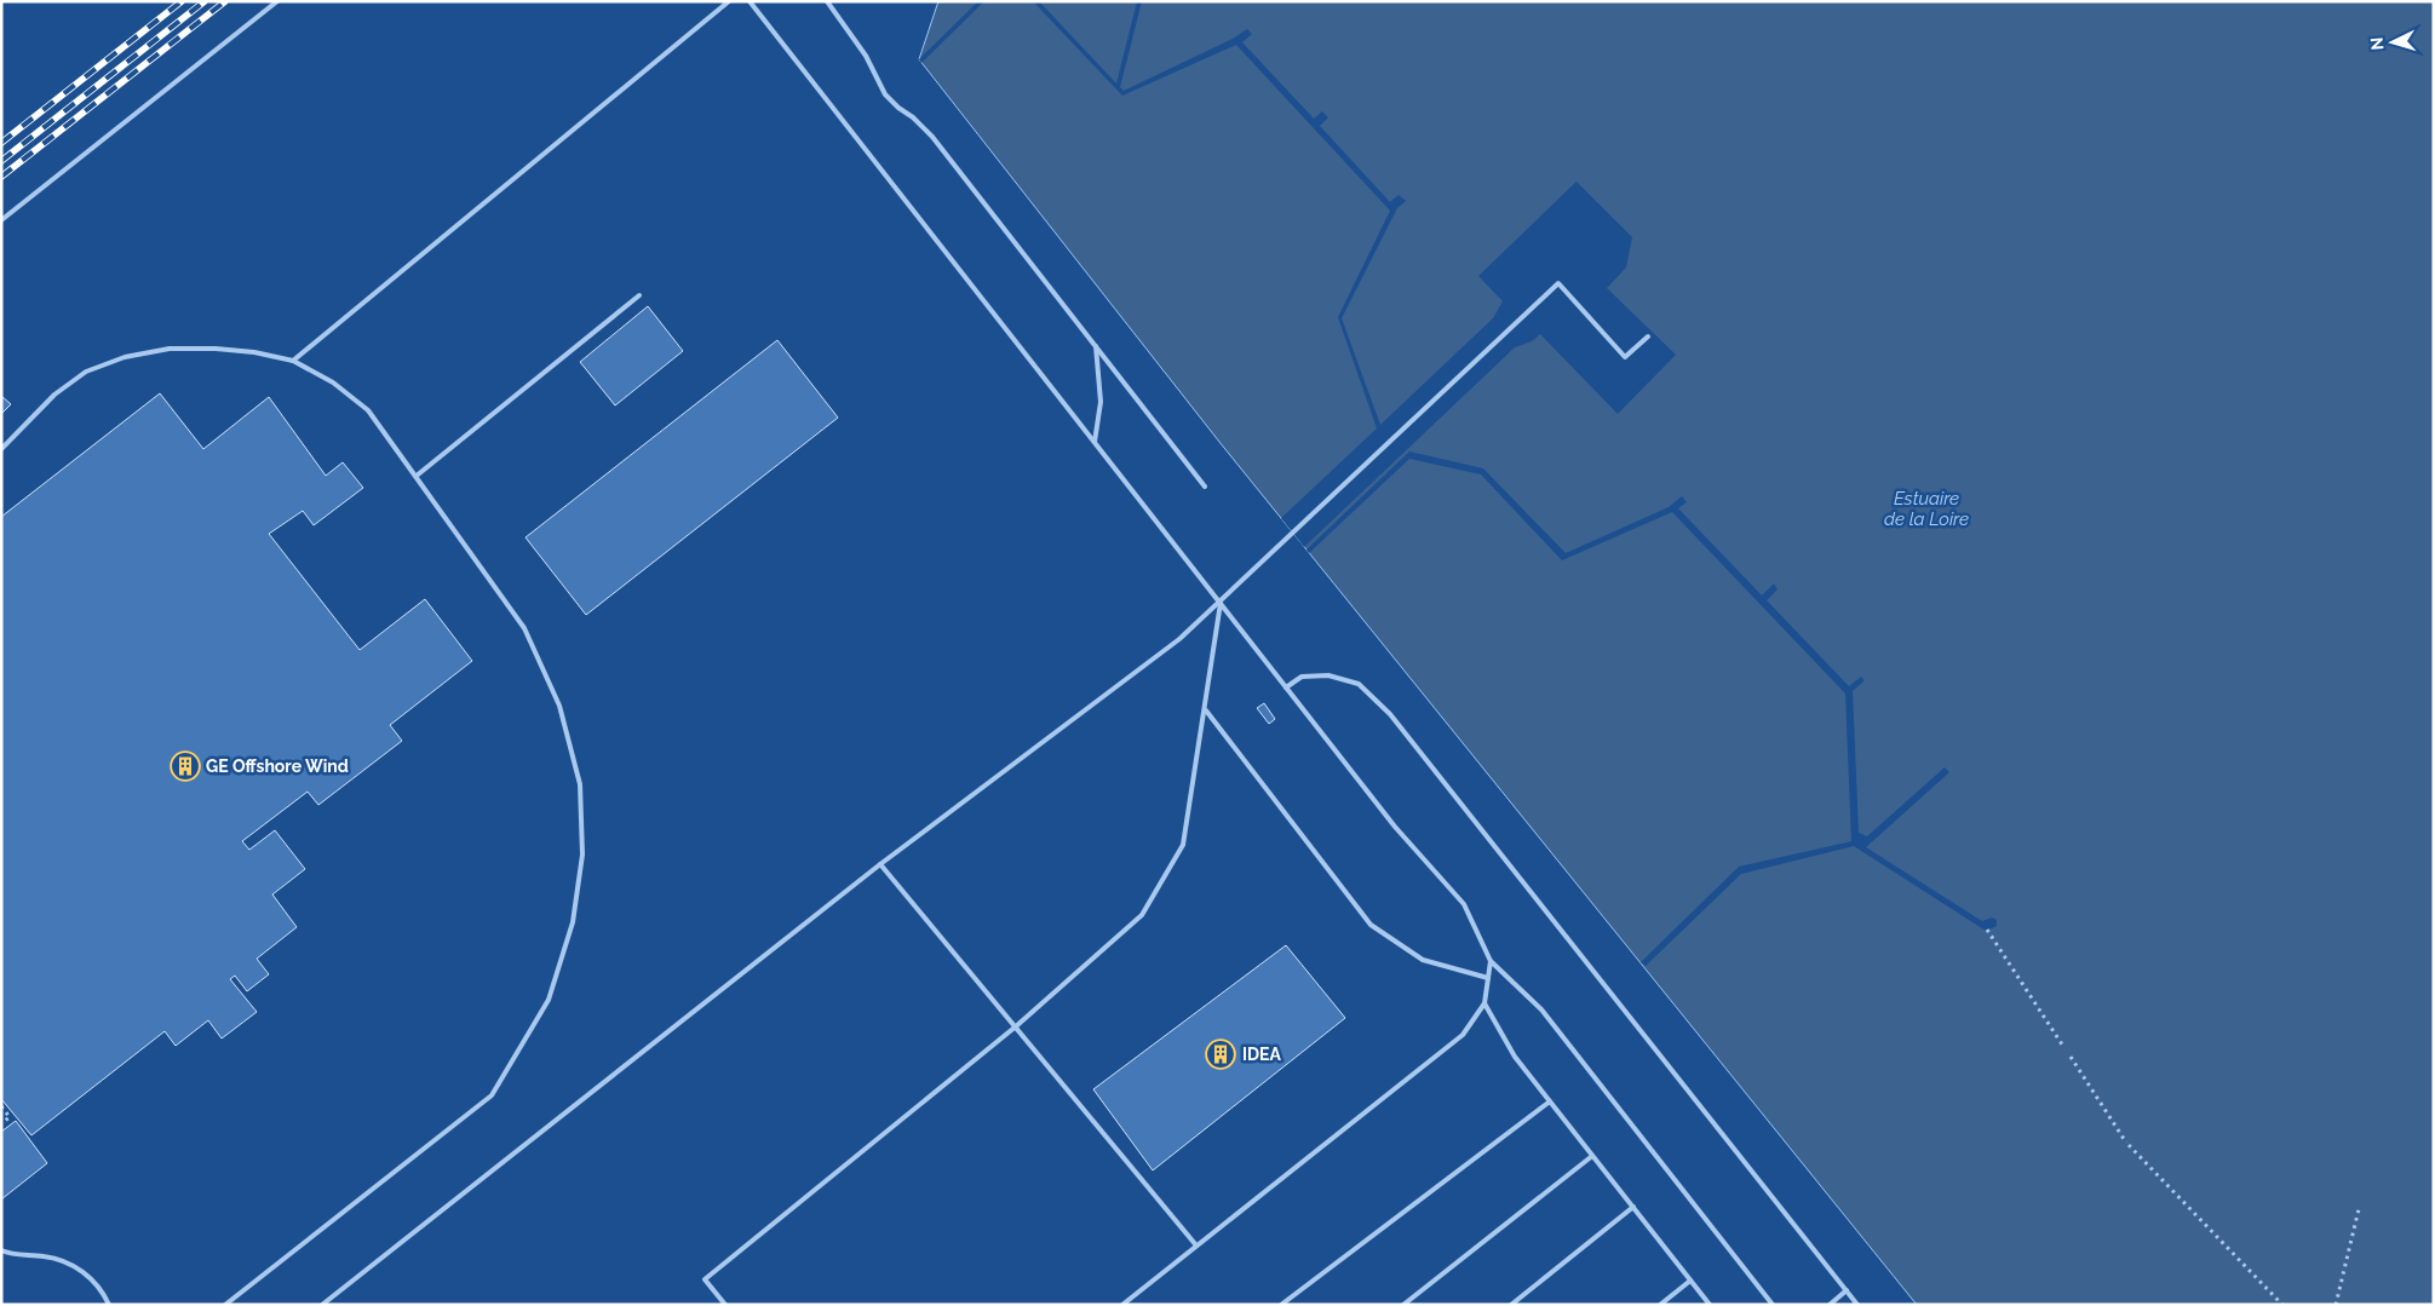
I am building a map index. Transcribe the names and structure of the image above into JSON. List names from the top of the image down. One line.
{"water":["Estuaire de la Loire"],"places":{"building":["GE Offshore Wind","IDEA"]},"north":"left"}
